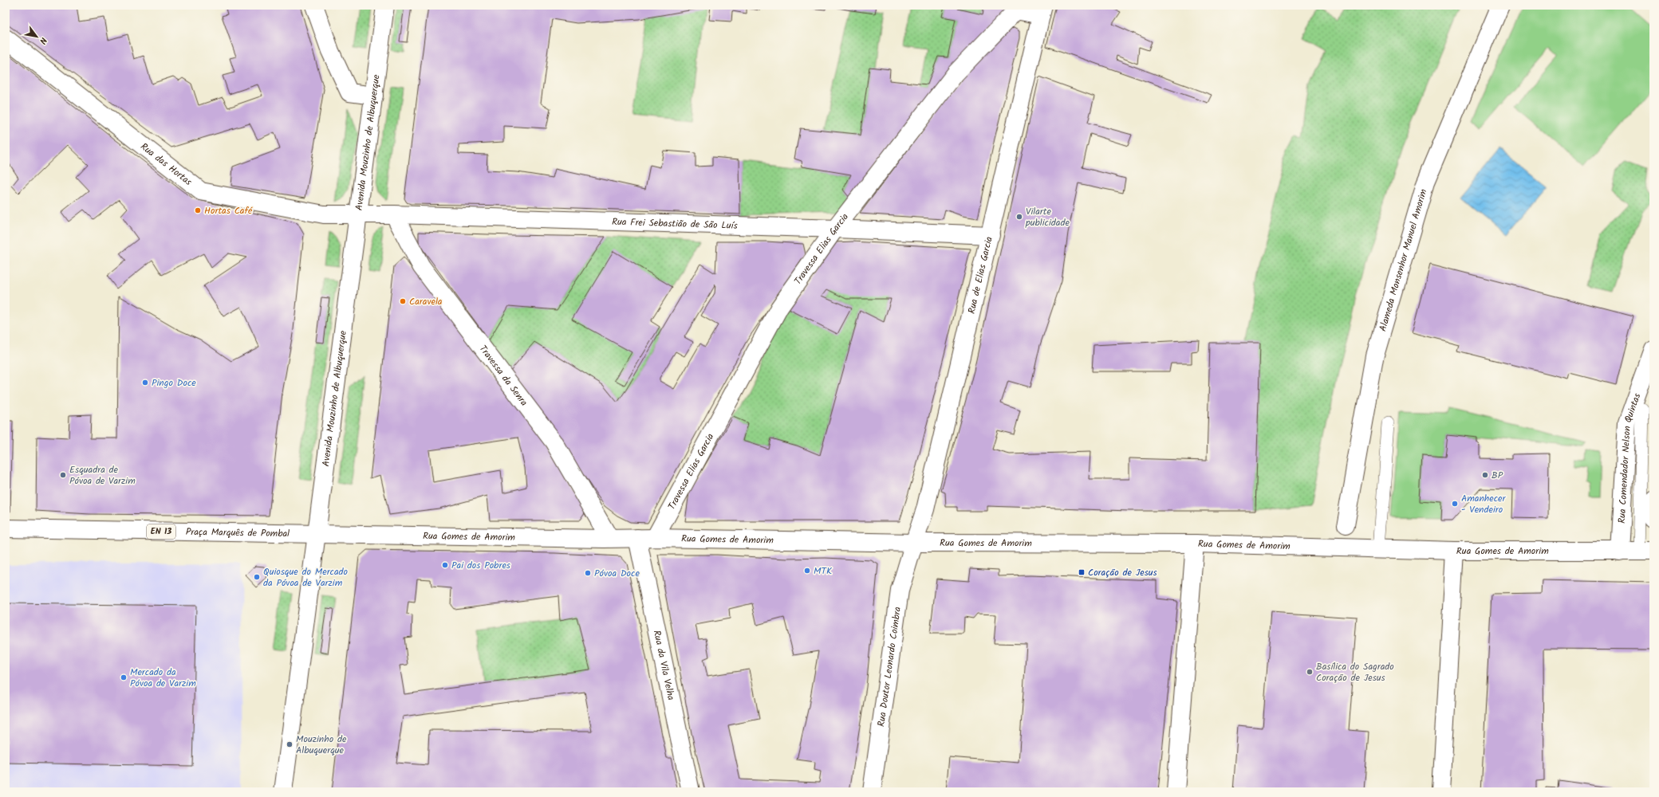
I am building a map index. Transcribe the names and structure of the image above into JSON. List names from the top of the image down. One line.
{"streets":{"street":["Avenida Mouzinho de Albuquerque","Rua das Hortas","Rua Frei Sebastião de São Luís","Travessa Elias Garcia","Alameda Monsenhor Manuel Amorim","Rua de Elias Garcia","Travessa da Senra","Rua Comendador Nelson Quintas","EN 13","Praça Marquês de Pombal","Rua Gomes de Amorim","Rua da Vila Velha","Rua Doutor Leonardo Coimbra"]},"crossings":[["Avenida Mouzinho de Albuquerque","Rua das Hortas"],["Avenida Mouzinho de Albuquerque","Rua Frei Sebastião de São Luís"],["Avenida Mouzinho de Albuquerque","Praça Marquês de Pombal"],["Avenida Mouzinho de Albuquerque","Rua Gomes de Amorim"],["Rua das Hortas","Rua Frei Sebastião de São Luís"],["Rua Frei Sebastião de São Luís","Travessa Elias Garcia"],["Rua Frei Sebastião de São Luís","Rua de Elias Garcia"],["Rua Frei Sebastião de São Luís","Travessa da Senra"],["Travessa Elias Garcia","Rua de Elias Garcia"],["Travessa Elias Garcia","Rua Gomes de Amorim"],["Rua de Elias Garcia","Rua Gomes de Amorim"],["Rua de Elias Garcia","Rua Doutor Leonardo Coimbra"],["Travessa da Senra","Rua Gomes de Amorim"],["Rua Comendador Nelson Quintas","Rua Gomes de Amorim"],["Praça Marquês de Pombal","Rua Gomes de Amorim"],["Rua Gomes de Amorim","Rua da Vila Velha"],["Rua Gomes de Amorim","Rua Doutor Leonardo Coimbra"]],"places":{"other":["Hortas Café","Vilarte publicidade","Caravela","Pingo Doce","Esquadra de Póvoa de Varzim","BP","Amanhecer - Vendeiro","Pai dos Pobres","MTK","Póvoa Doce","Quiosque do Mercado da Póvoa de Varzim","Basílica do Sagrado Coração de Jesus","Mercado da Póvoa de Varzim","Mouzinho de Albuquerque"],"transit":["Coração de Jesus"]},"north":"bottom right"}
